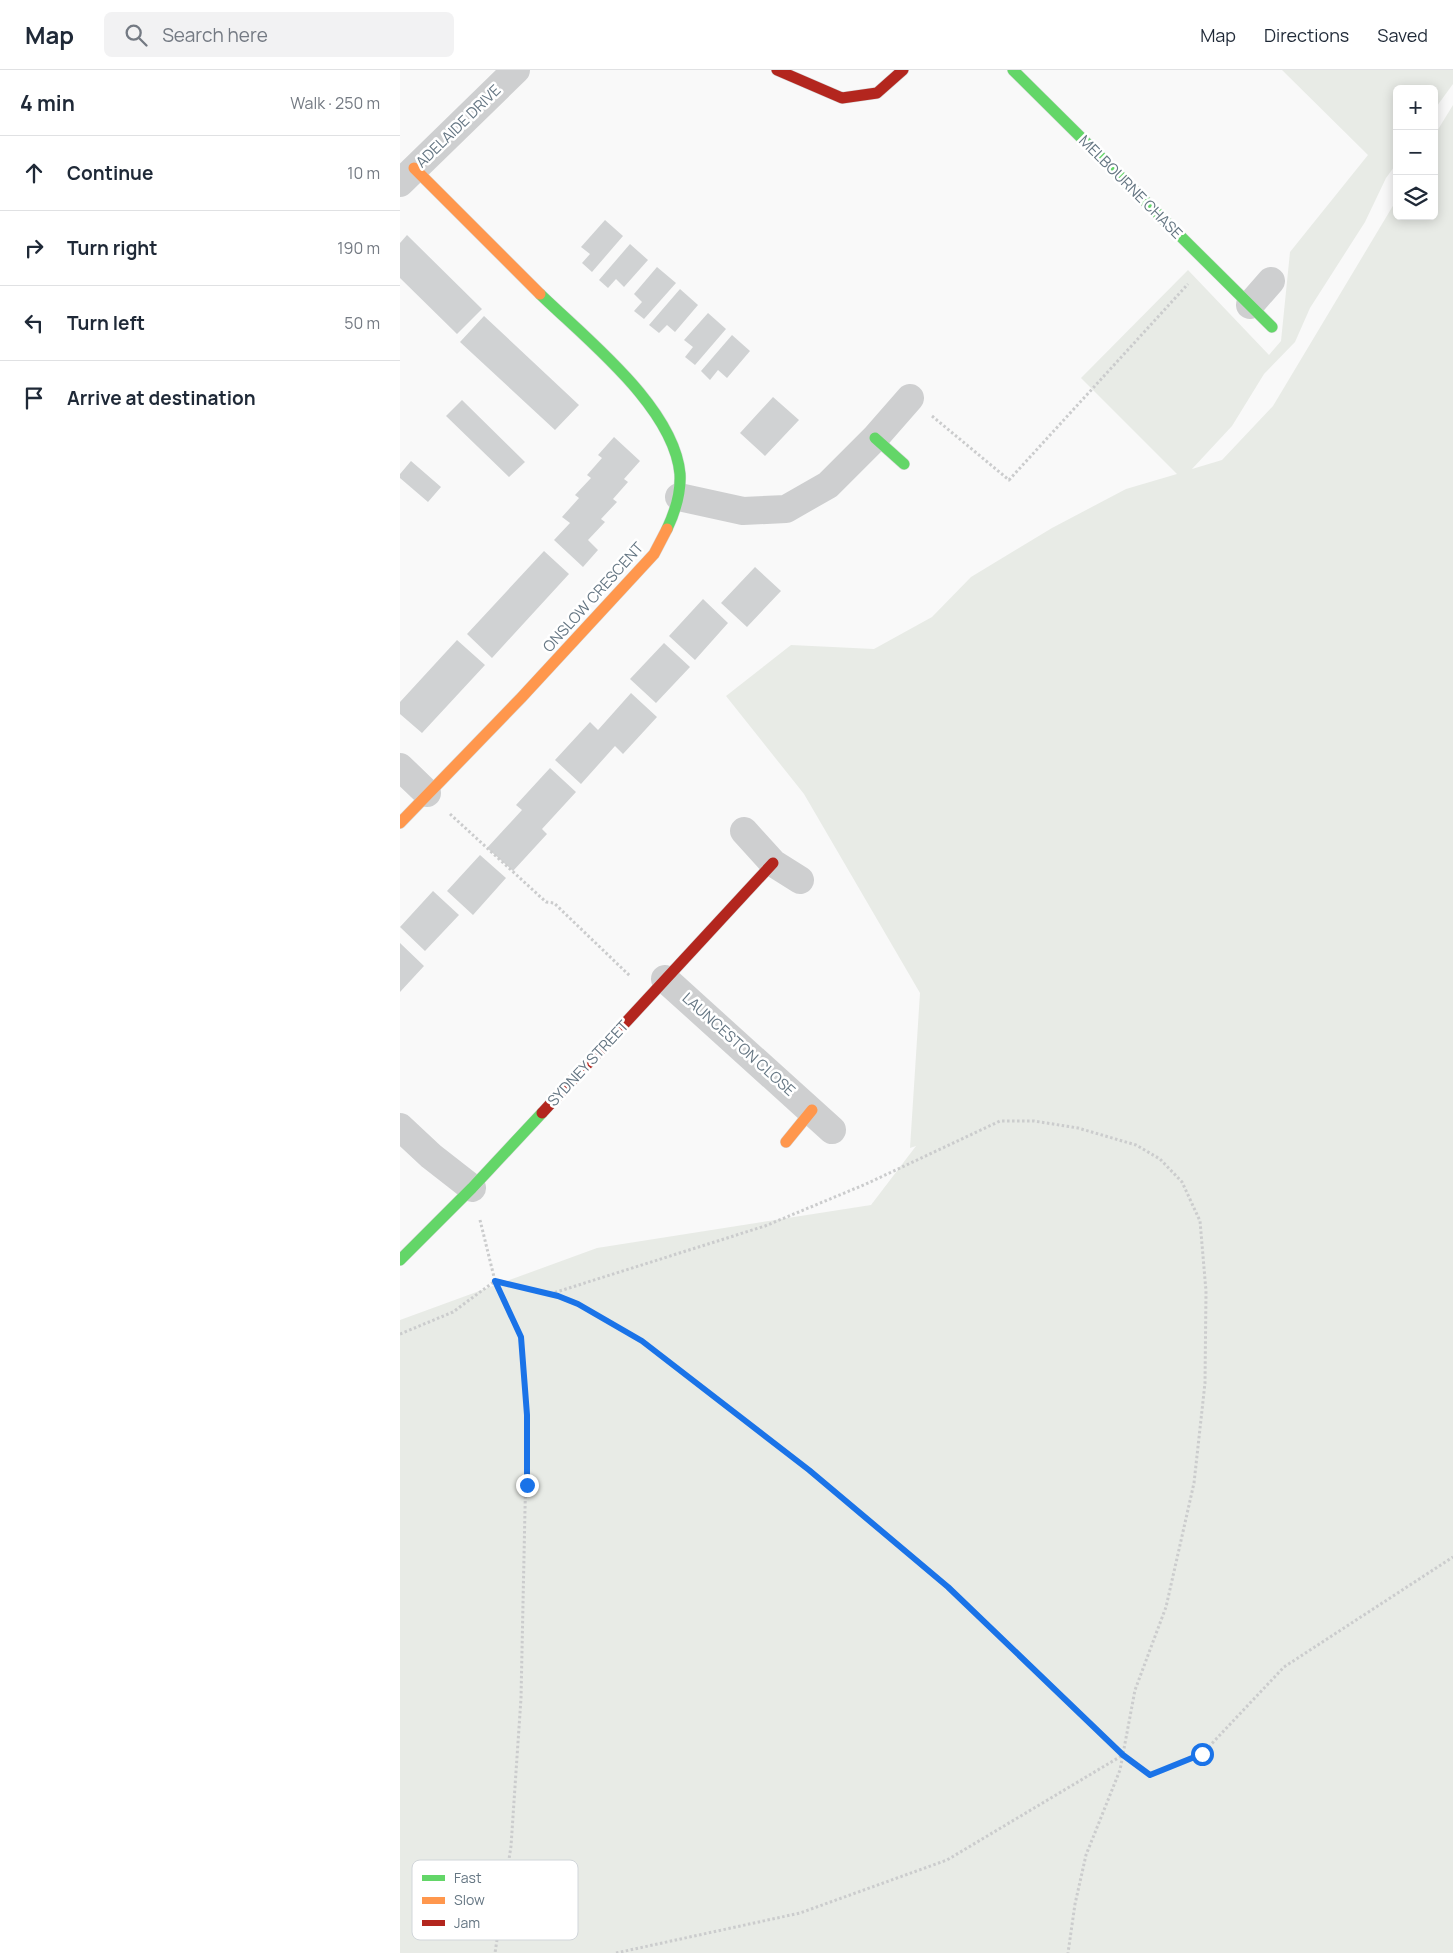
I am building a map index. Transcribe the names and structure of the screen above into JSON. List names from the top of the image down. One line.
{"streets":{"street":["ADELAIDE DRIVE","MELBOURNE CHASE","ONSLOW CRESCENT","LAUNCESTON CLOSE","SYDNEY STREET"]},"crossings":[["ADELAIDE DRIVE","ONSLOW CRESCENT"],["LAUNCESTON CLOSE","SYDNEY STREET"]],"legend":["Fast","Slow","Jam"],"page":{"header":"Map","search":"Search here","nav":["Map","Directions","Saved"],"heading":["4 min","Walk · 250 m"],"map_buttons":["+","−"],"list":[["Continue","10 m"],["Turn right","190 m"],["Turn left","50 m"],"Arrive at destination"]}}
